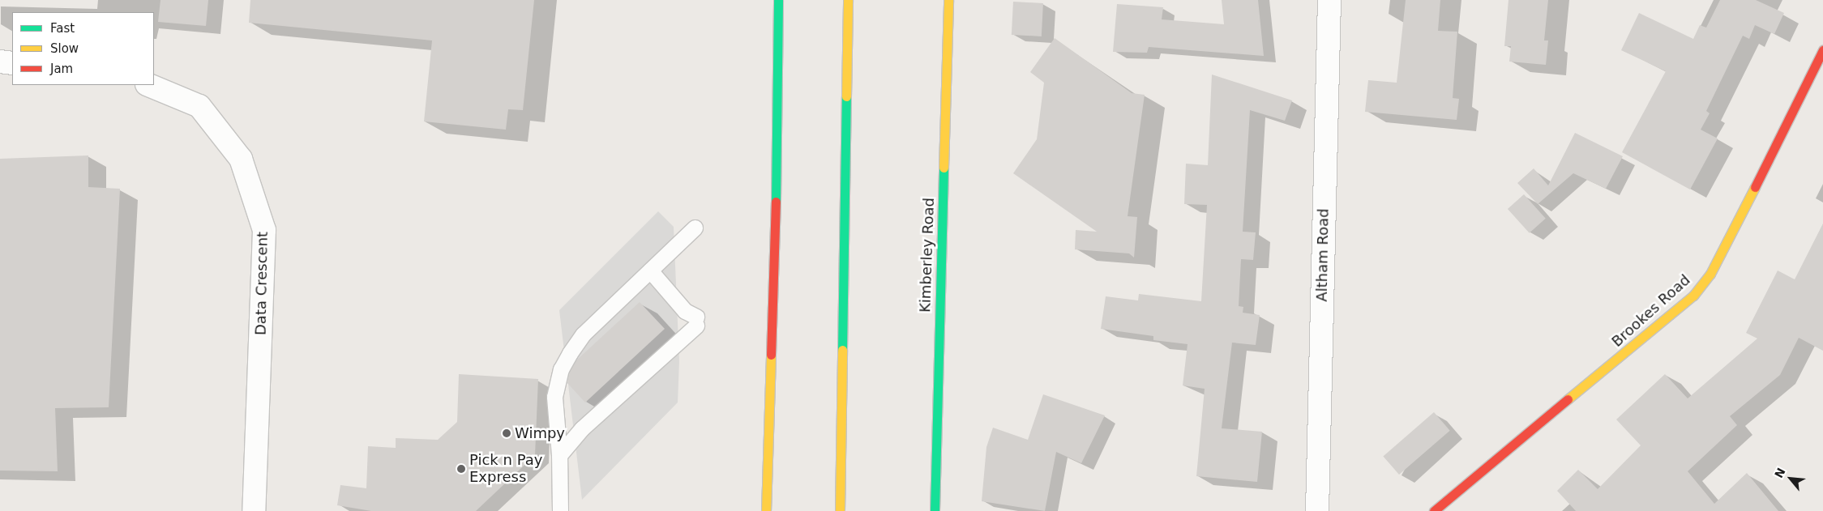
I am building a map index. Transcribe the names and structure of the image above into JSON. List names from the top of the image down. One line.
{"streets":{"main road":["Kimberley Road","Brookes Road"],"street":["Altham Road","Data Crescent"]},"places":["Wimpy","Pick n Pay Express"],"legend":["Fast","Slow","Jam"],"north":"top left"}
